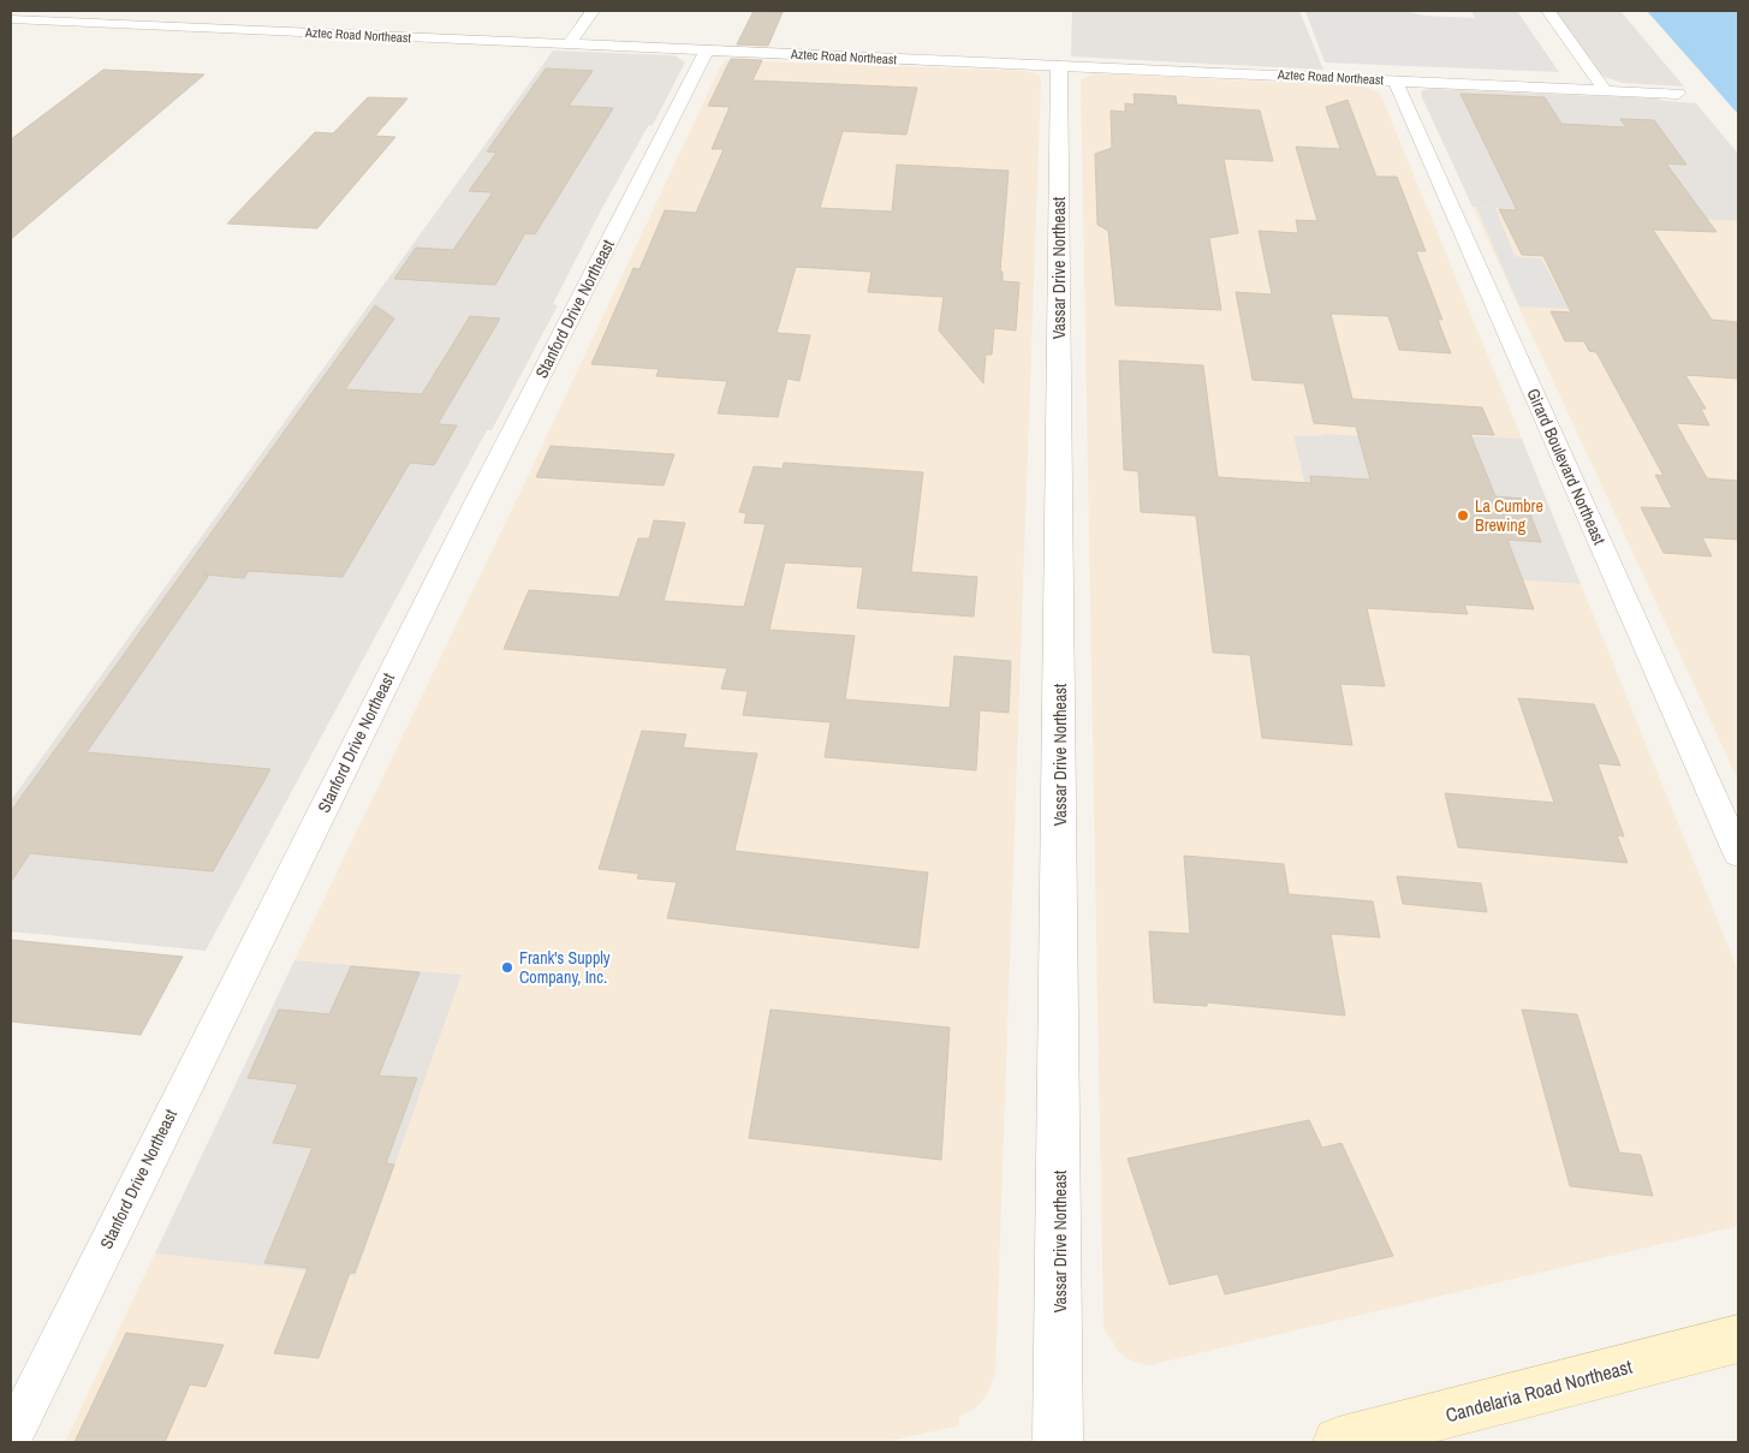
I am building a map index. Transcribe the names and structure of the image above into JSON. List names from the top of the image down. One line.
{"streets":{"main road":["Candelaria Road Northeast"],"street":["Aztec Road Northeast","Vassar Drive Northeast","Stanford Drive Northeast","Girard Boulevard Northeast"]},"crossings":[["Aztec Road Northeast","Vassar Drive Northeast"],["Aztec Road Northeast","Stanford Drive Northeast"],["Aztec Road Northeast","Girard Boulevard Northeast"]],"places":["La Cumbre Brewing","Frank's Supply Company, Inc."]}
